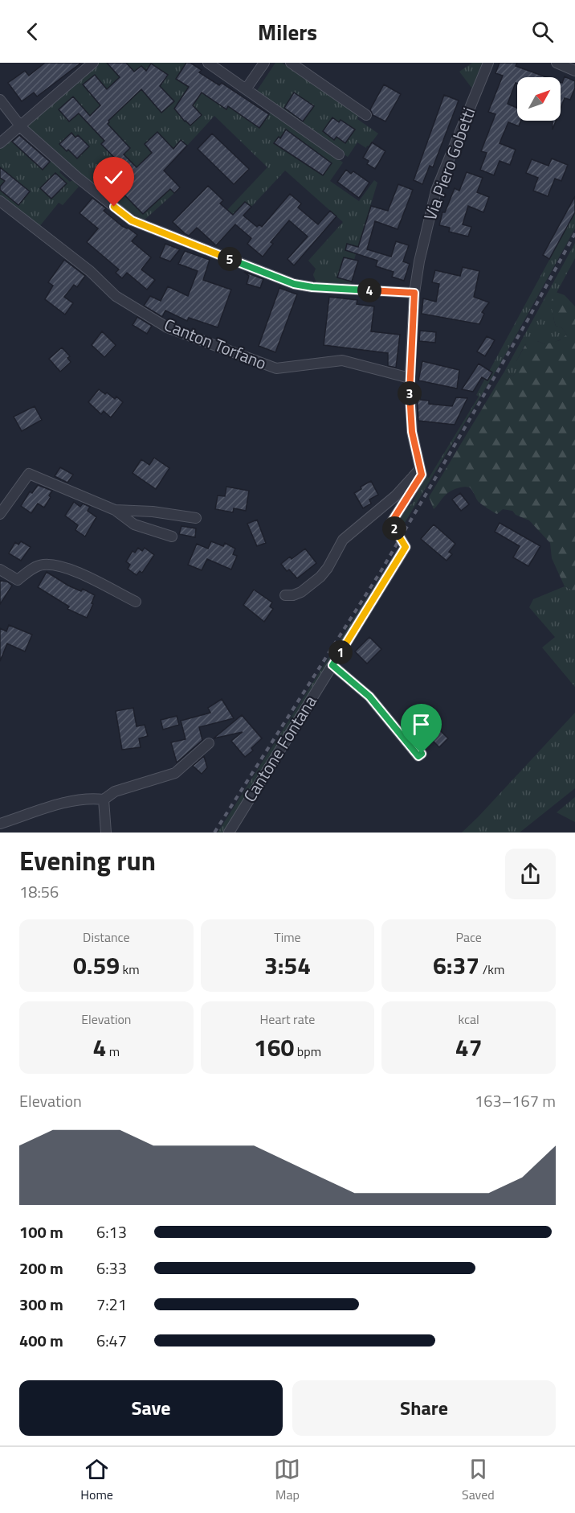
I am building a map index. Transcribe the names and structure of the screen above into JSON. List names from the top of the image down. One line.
{"streets":{"street":["Via Piero Gobetti","Canton Torfano","Cantone Fontana"]},"crossings":[["Via Piero Gobetti","Canton Torfano"]],"north":"top right","page":{"header":"Milers","pins":["5","4","3","2","1"],"heading":["Evening run","18:56"],"stats":[["Distance","0.59 km"],["Time","3:54"],["Pace","6:37 /km"],["Elevation","4 m"],["Heart rate","160 bpm"],["kcal","47"]],"chart":["Elevation","163–167 m"],"list":[{"name":"100 m","note":"6:13"},{"name":"200 m","note":"6:33"},{"name":"300 m","note":"7:21"},{"name":"400 m","note":"6:47"}],"buttons":["Save","Share"],"tabs":["Home","Map","Saved"]}}
